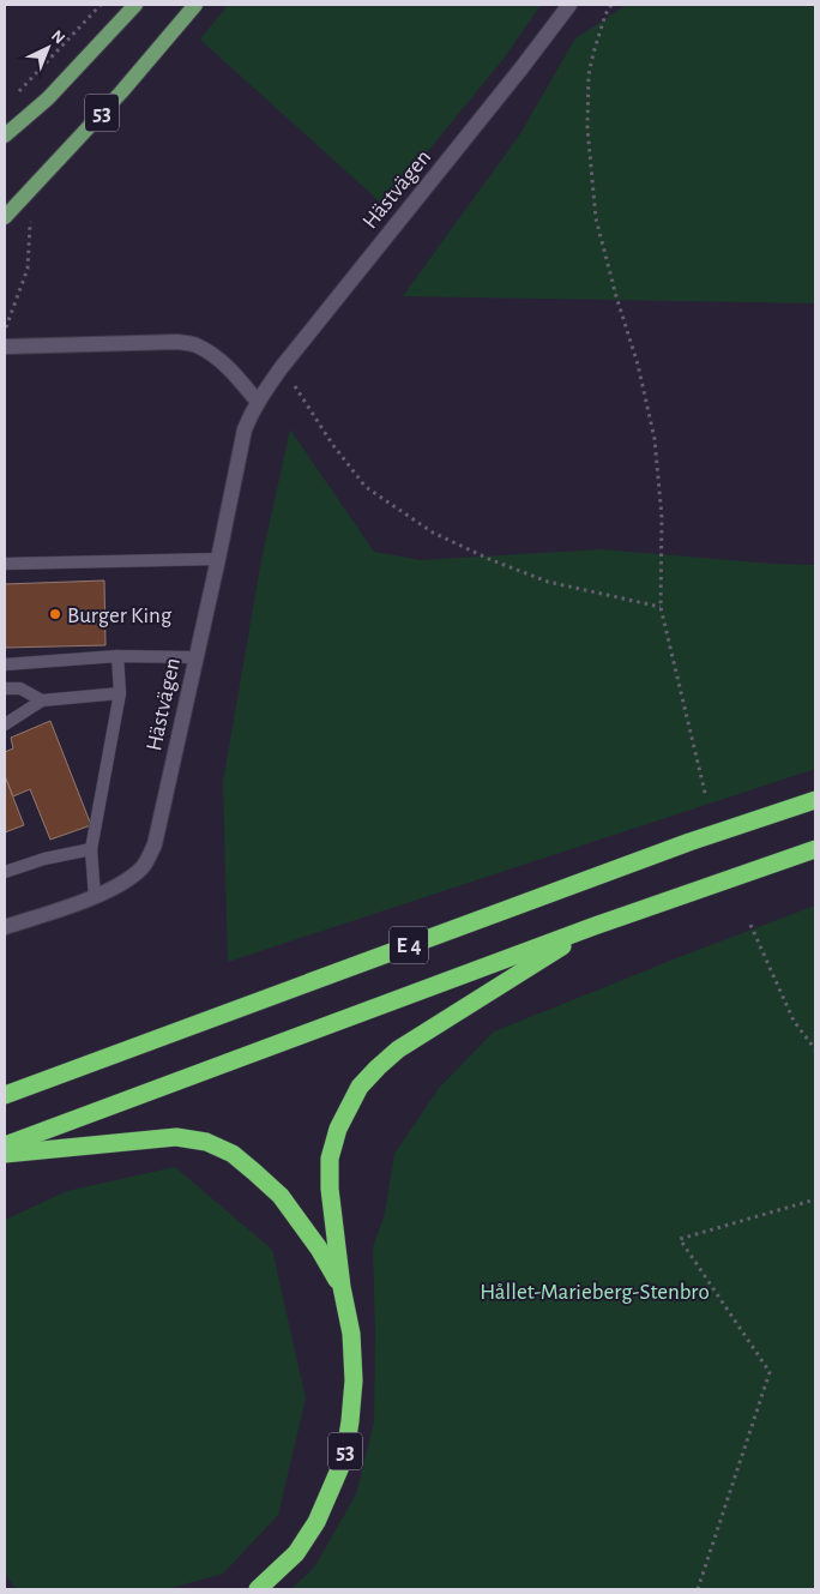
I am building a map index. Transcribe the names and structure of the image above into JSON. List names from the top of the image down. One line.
{"streets":{"highway":["53","E 4"],"street":["Hästvägen"]},"parks":["Hållet-Marieberg-Stenbro"],"places":["Burger King"],"north":"top right"}
